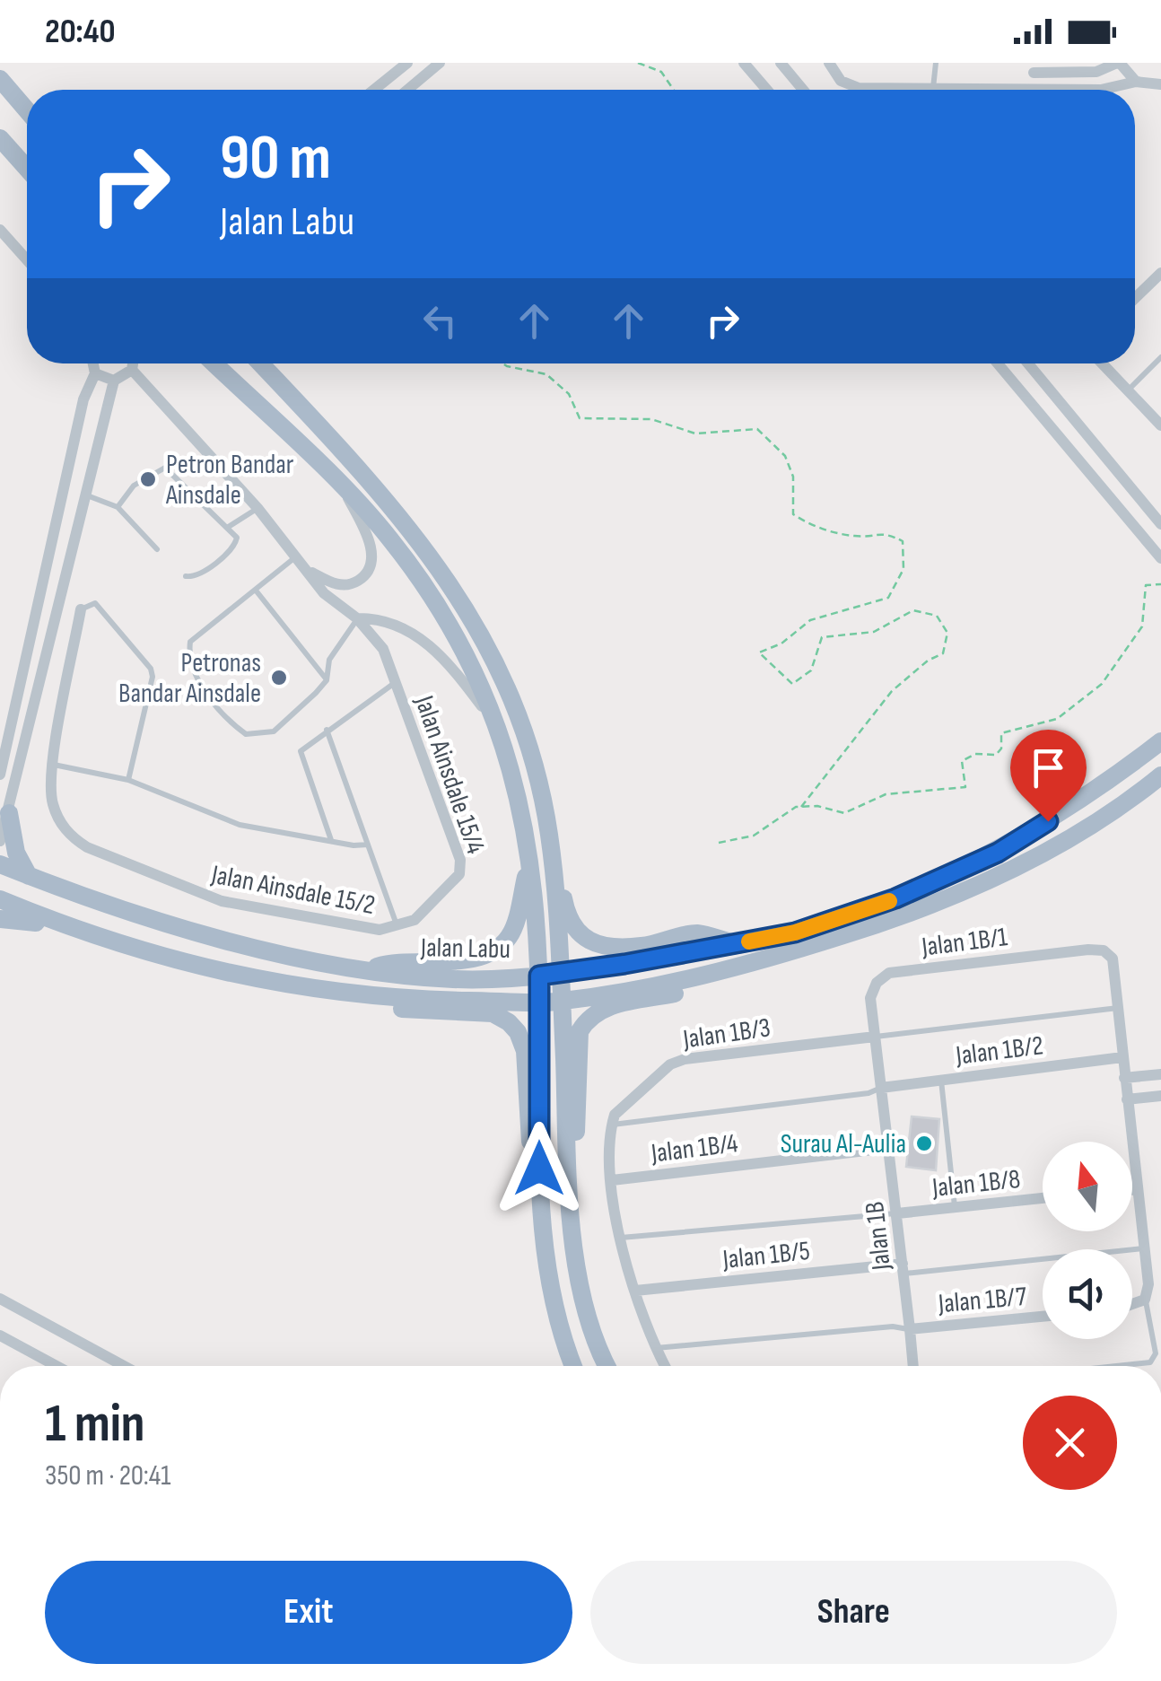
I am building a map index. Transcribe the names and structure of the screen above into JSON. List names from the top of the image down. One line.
{"streets":{"main road":["Jalan Labu"],"street":["Jalan Ainsdale 15/4","Jalan Ainsdale 15/2","Jalan 1B/1","Jalan 1B/3","Jalan 1B/2","Jalan 1B/4","Jalan 1B/8","Jalan 1B","Jalan 1B/5","Jalan 1B/7"]},"crossings":[["Jalan Ainsdale 15/4","Jalan Ainsdale 15/2"],["Jalan 1B/1","Jalan 1B/3"],["Jalan 1B/1","Jalan 1B"],["Jalan 1B/3","Jalan 1B"],["Jalan 1B/2","Jalan 1B"],["Jalan 1B/4","Jalan 1B"],["Jalan 1B/8","Jalan 1B"],["Jalan 1B","Jalan 1B/5"],["Jalan 1B","Jalan 1B/7"]],"places":["Petron Bandar Ainsdale","Petronas Bandar Ainsdale","Surau Al-Aulia"],"north":"top","page":{"status":"20:40","turn":["90 m","Jalan Labu"],"heading":["1 min","350 m · 20:41"],"buttons":["Exit","Share"]}}
